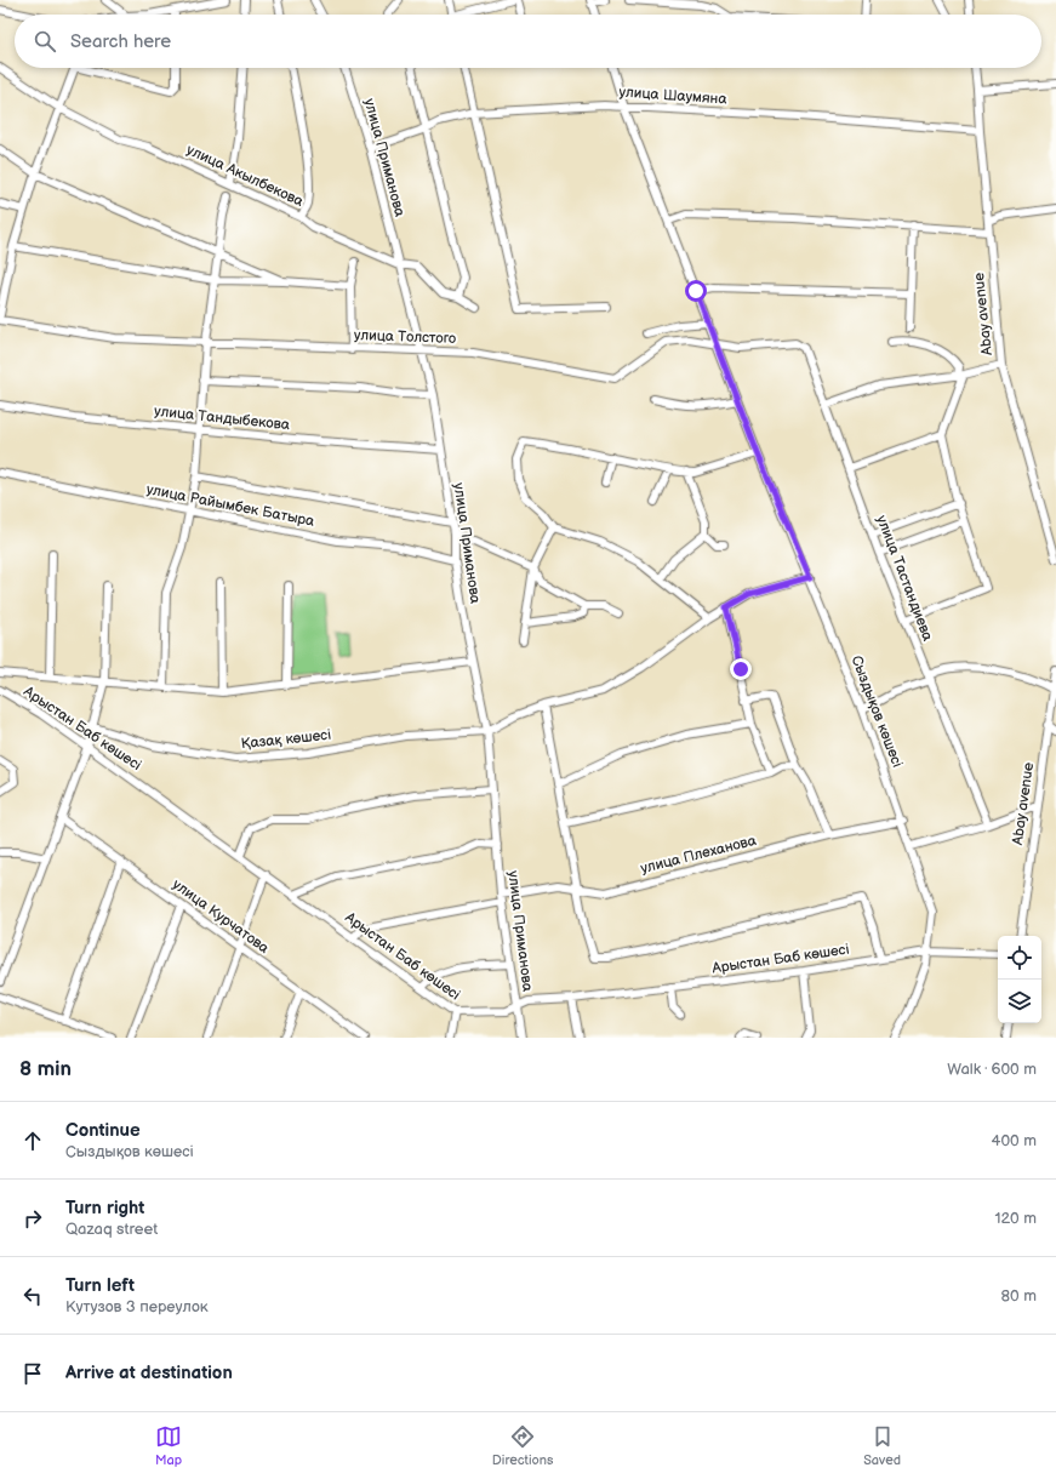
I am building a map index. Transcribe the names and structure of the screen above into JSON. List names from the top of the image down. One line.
{"streets":{"street":["улица Шаумяна","улица Приманова","улица Акылбекова","Abay avenue","улица Толстого","улица Тандыбекова","улица Райымбек Батыра","улица Тастандиева","Сыздықов көшесі","Арыстан Баб көшесі","Қазақ көшесі","улица Плеханова","улица Курчатова"]},"crossings":[["улица Шаумяна","улица Приманова"],["улица Шаумяна","Abay avenue"],["улица Шаумяна","Сыздықов көшесі"],["улица Приманова","улица Акылбекова"],["улица Приманова","улица Толстого"],["улица Приманова","улица Тандыбекова"],["улица Приманова","улица Райымбек Батыра"],["улица Приманова","Арыстан Баб көшесі"],["улица Приманова","Қазақ көшесі"],["улица Приманова","улица Плеханова"],["улица Толстого","улица Тастандиева"],["улица Толстого","Сыздықов көшесі"],["Сыздықов көшесі","Арыстан Баб көшесі"],["Сыздықов көшесі","улица Плеханова"],["Арыстан Баб көшесі","улица Плеханова"]],"page":{"search":"Search here","heading":["8 min","Walk · 600 m"],"list":[["Continue","Сыздықов көшесі","400 m"],["Turn right","Qazaq street","120 m"],["Turn left","Кутузов 3 переулок","80 m"],"Arrive at destination"],"nav":["Map","Directions","Saved"]}}
